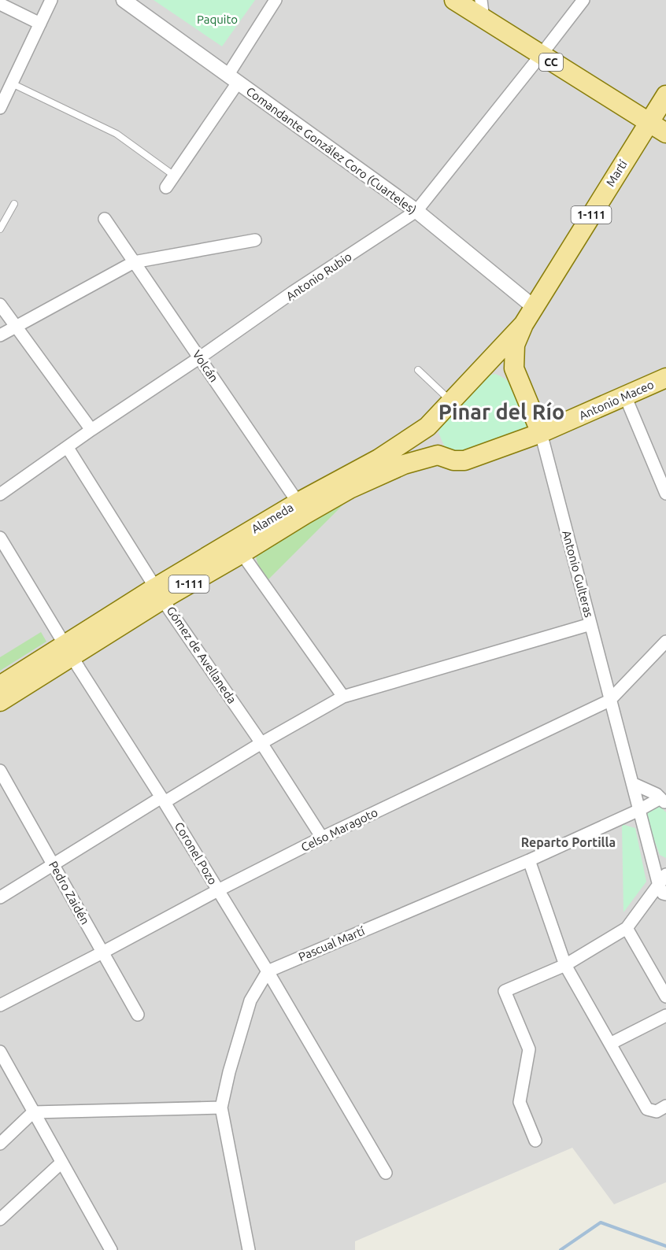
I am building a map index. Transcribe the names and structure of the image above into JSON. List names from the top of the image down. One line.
{"streets":{"main road":["CC","Martí","1-111","Antonio Maceo","Alameda","Antonio Gulteras"],"street":["Comandante González Coro (Cuarteles)","Antonio Rubio","Volcán","Gómez de Avellaneda","Celso Maragoto","Coronel Pozo","Pedro Zaidén","Pascual Martí"]},"crossings":[["CC","Martí"],["CC","Antonio Rubio"],["Comandante González Coro (Cuarteles)","Martí"],["Comandante González Coro (Cuarteles)","Antonio Rubio"],["Martí","Alameda"],["Martí","Antonio Gulteras"],["Antonio Rubio","Volcán"],["Antonio Rubio","Gómez de Avellaneda"],["Volcán","Alameda"],["Antonio Maceo","Alameda"],["Antonio Maceo","Antonio Gulteras"],["Alameda","Antonio Gulteras"],["Alameda","Gómez de Avellaneda"],["Alameda","Coronel Pozo"],["Antonio Gulteras","Celso Maragoto"],["Antonio Gulteras","Pascual Martí"],["Gómez de Avellaneda","Celso Maragoto"],["Celso Maragoto","Coronel Pozo"],["Celso Maragoto","Pedro Zaidén"],["Coronel Pozo","Pascual Martí"]],"districts":["Pinar del Río","Reparto Portilla"],"parks":["Paquito"]}
